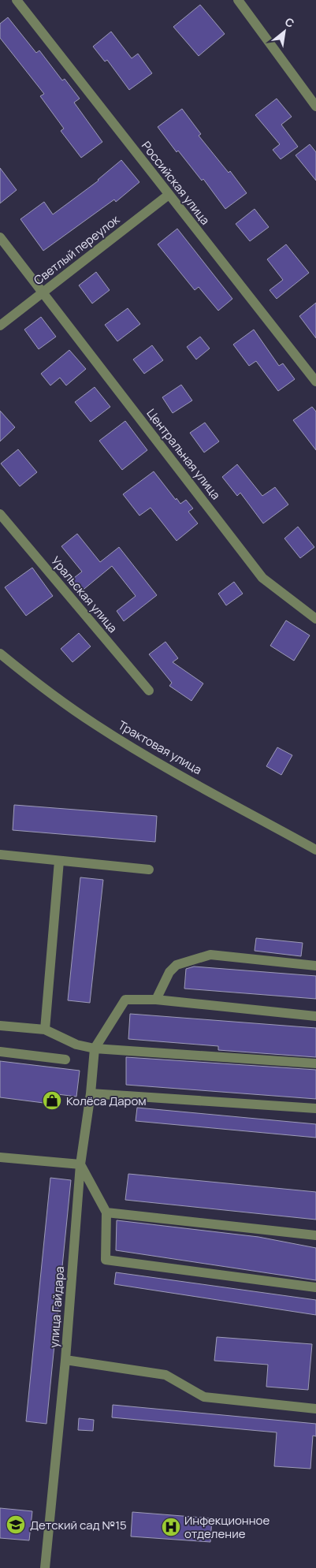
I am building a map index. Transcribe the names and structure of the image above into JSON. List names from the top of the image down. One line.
{"streets":{"street":["Российская улица","Светлый переулок","Центральная улица","Уральская улица","Трактовая улица","улица Гайдара"]},"crossings":[["Российская улица","Светлый переулок"],["Светлый переулок","Центральная улица"]],"places":{"shop":["Колёса Даром"],"school or university":["Детский сад №15"],"hospital":["Инфекционное отделение"]},"north":"top right"}
